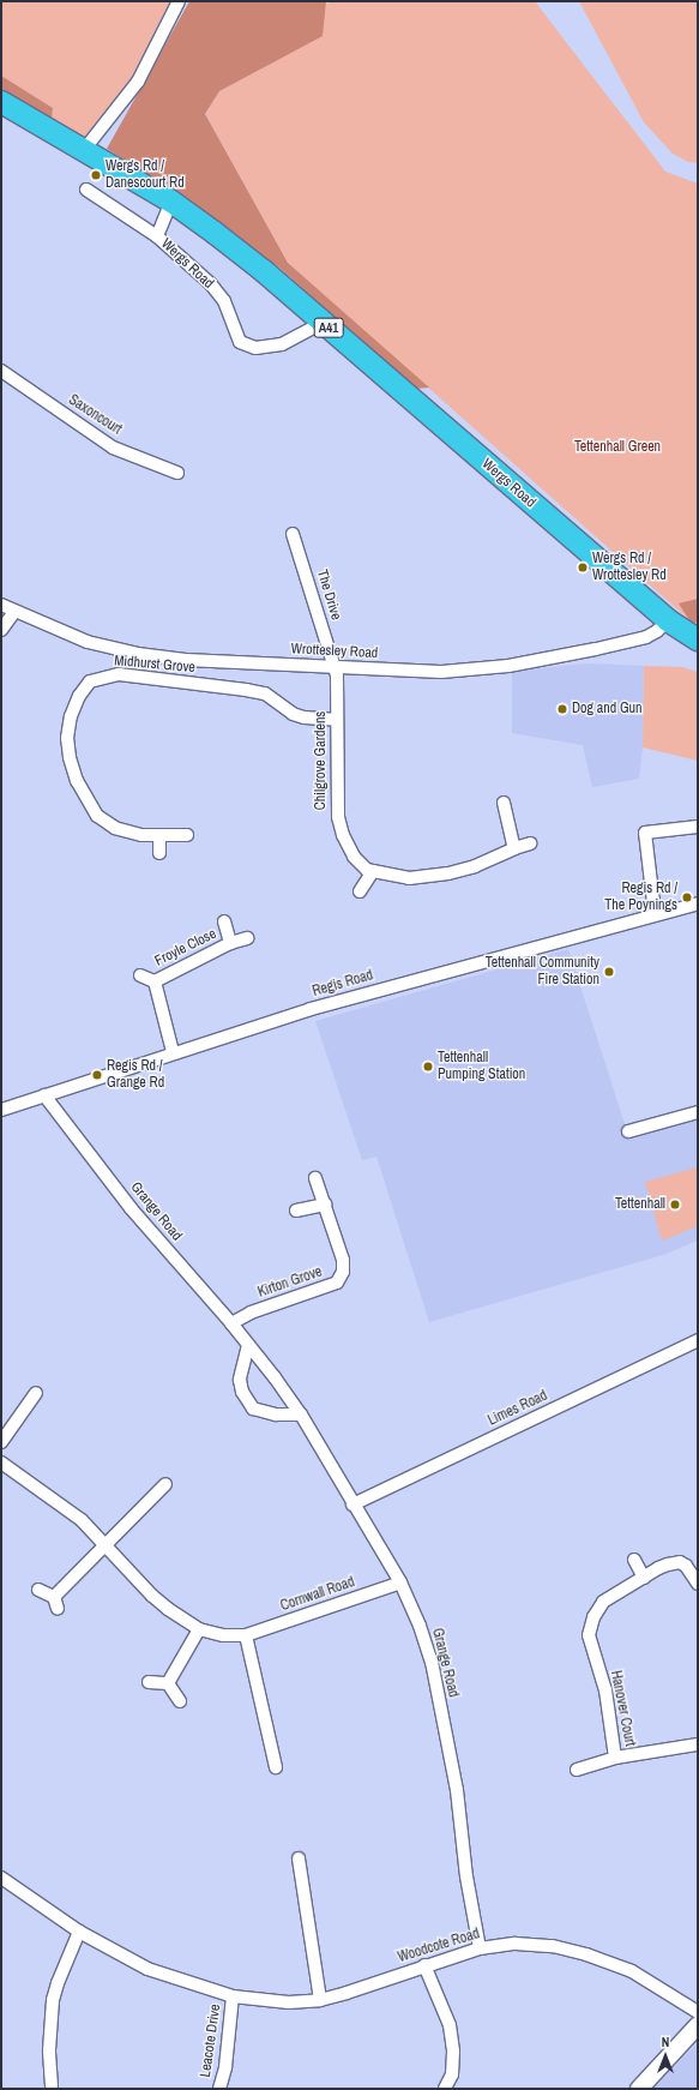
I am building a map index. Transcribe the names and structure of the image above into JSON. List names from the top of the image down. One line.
{"streets":{"highway":["Wergs Road","A41"],"street":["Saxoncourt","The Drive","Wrottesley Road","Midhurst Grove","Chilgrove Gardens","Froyle Close","Regis Road","Grange Road","Kirton Grove","Limes Road","Cornwall Road","Hanover Court","Woodcote Road","Leacote Drive"]},"crossings":[["Wergs Road","Wrottesley Road"],["The Drive","Wrottesley Road"],["The Drive","Chilgrove Gardens"],["Wrottesley Road","Chilgrove Gardens"],["Midhurst Grove","Chilgrove Gardens"],["Froyle Close","Regis Road"],["Regis Road","Grange Road"],["Grange Road","Kirton Grove"],["Grange Road","Limes Road"],["Grange Road","Cornwall Road"],["Grange Road","Woodcote Road"],["Woodcote Road","Leacote Drive"]],"parks":["Tettenhall Green"],"places":["Wergs Rd / Danescourt Rd","Wergs Rd / Wrottesley Rd","Dog and Gun","Regis Rd / The Poynings","Tettenhall Community Fire Station","Tettenhall Pumping Station","Regis Rd / Grange Rd","Tettenhall"],"north":"top"}
